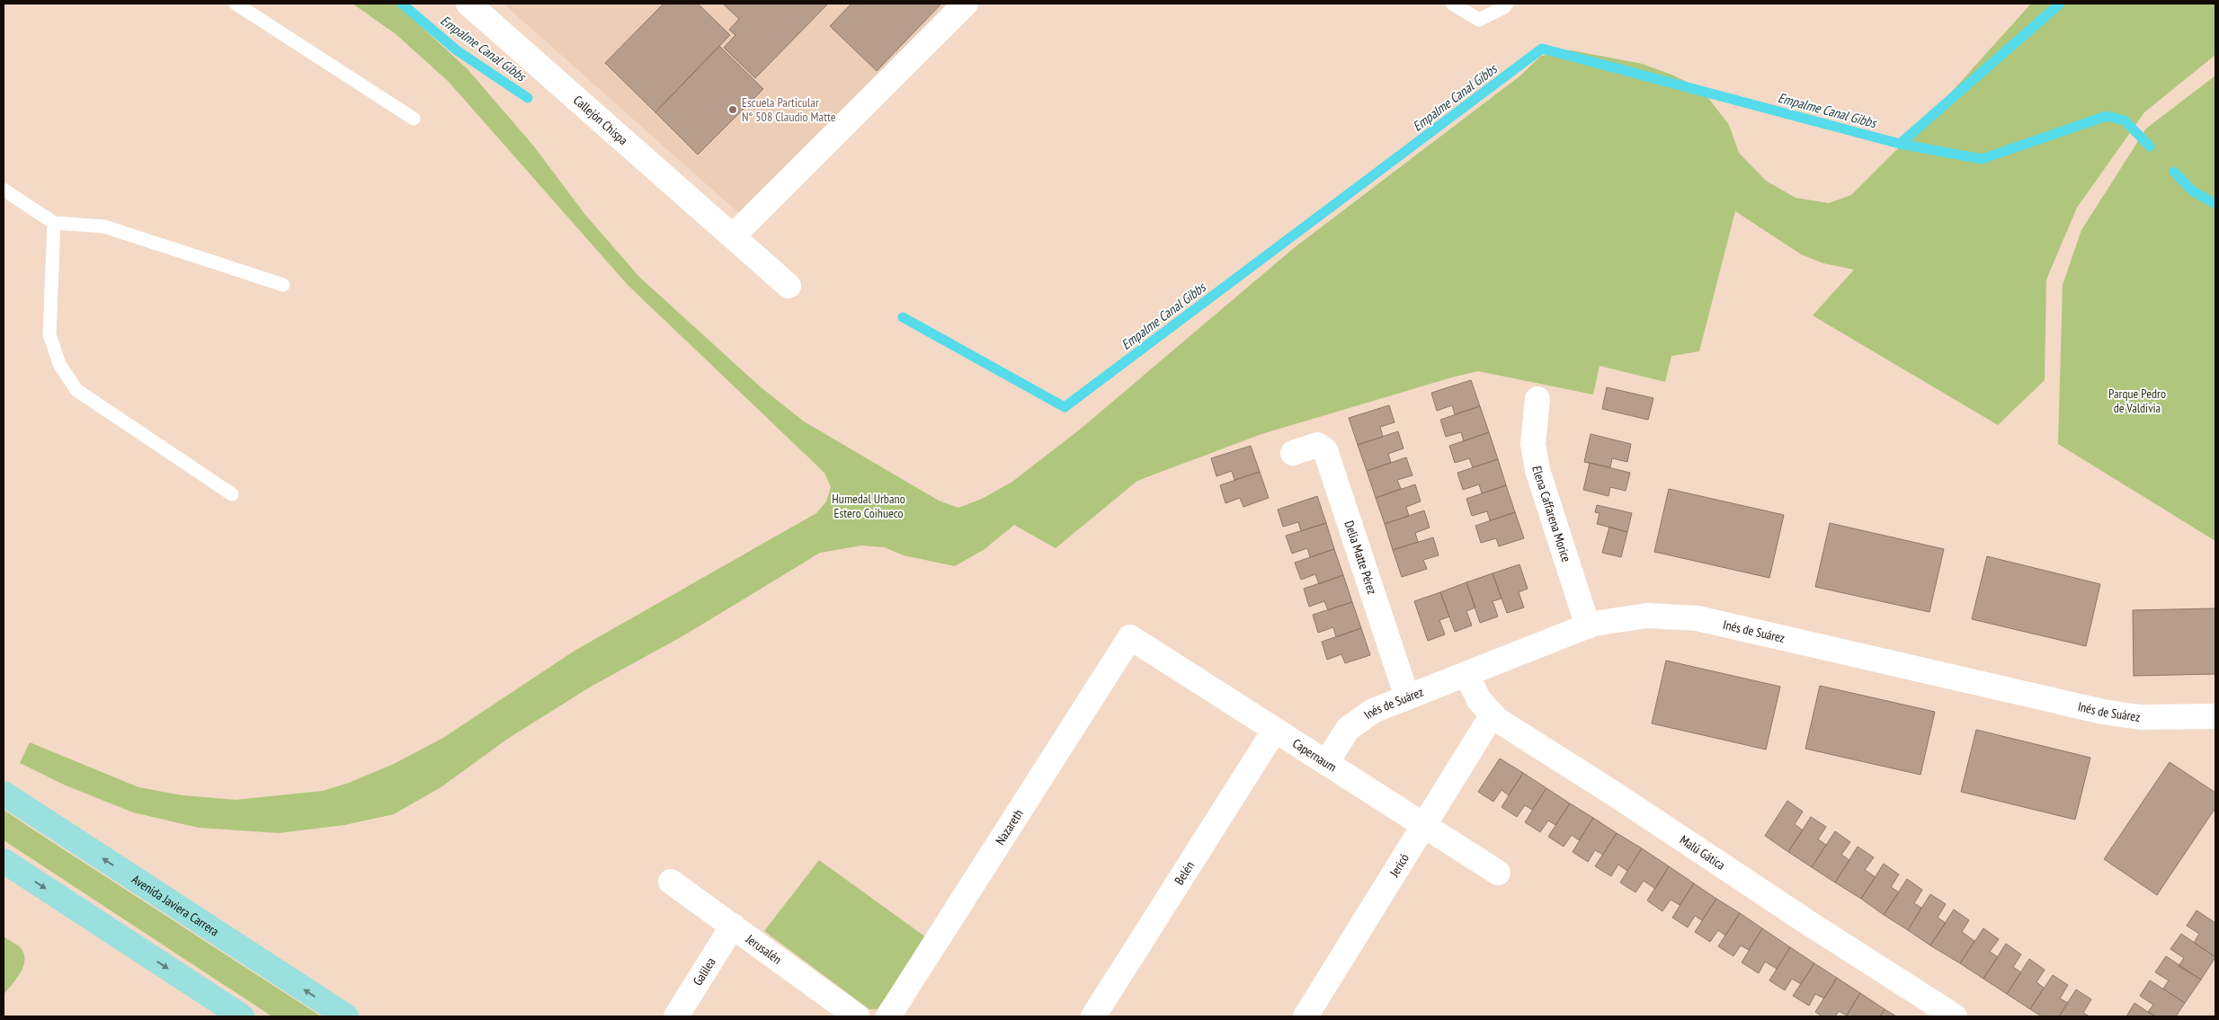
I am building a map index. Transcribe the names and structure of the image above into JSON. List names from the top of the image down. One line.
{"streets":{"main road":["Avenida Javiera Carrera"],"street":["Callejón Chispa","Elena Caffarena Morice","Delia Matte Pérez","Inés de Suárez","Capernaum","Nazareth","Malú Gática","Jericó","Belén","Jerusalén","Galilea"]},"crossings":[["Elena Caffarena Morice","Inés de Suárez"],["Delia Matte Pérez","Inés de Suárez"],["Inés de Suárez","Capernaum"],["Inés de Suárez","Malú Gática"],["Capernaum","Nazareth"],["Capernaum","Jericó"],["Capernaum","Belén"],["Malú Gática","Jericó"],["Jerusalén","Galilea"]],"water":["Empalme Canal Gibbs"],"parks":["Parque Pedro de Valdivia","Humedal Urbano Estero Coihueco"],"places":["Escuela Particular N° 508 Claudio Matte"]}
